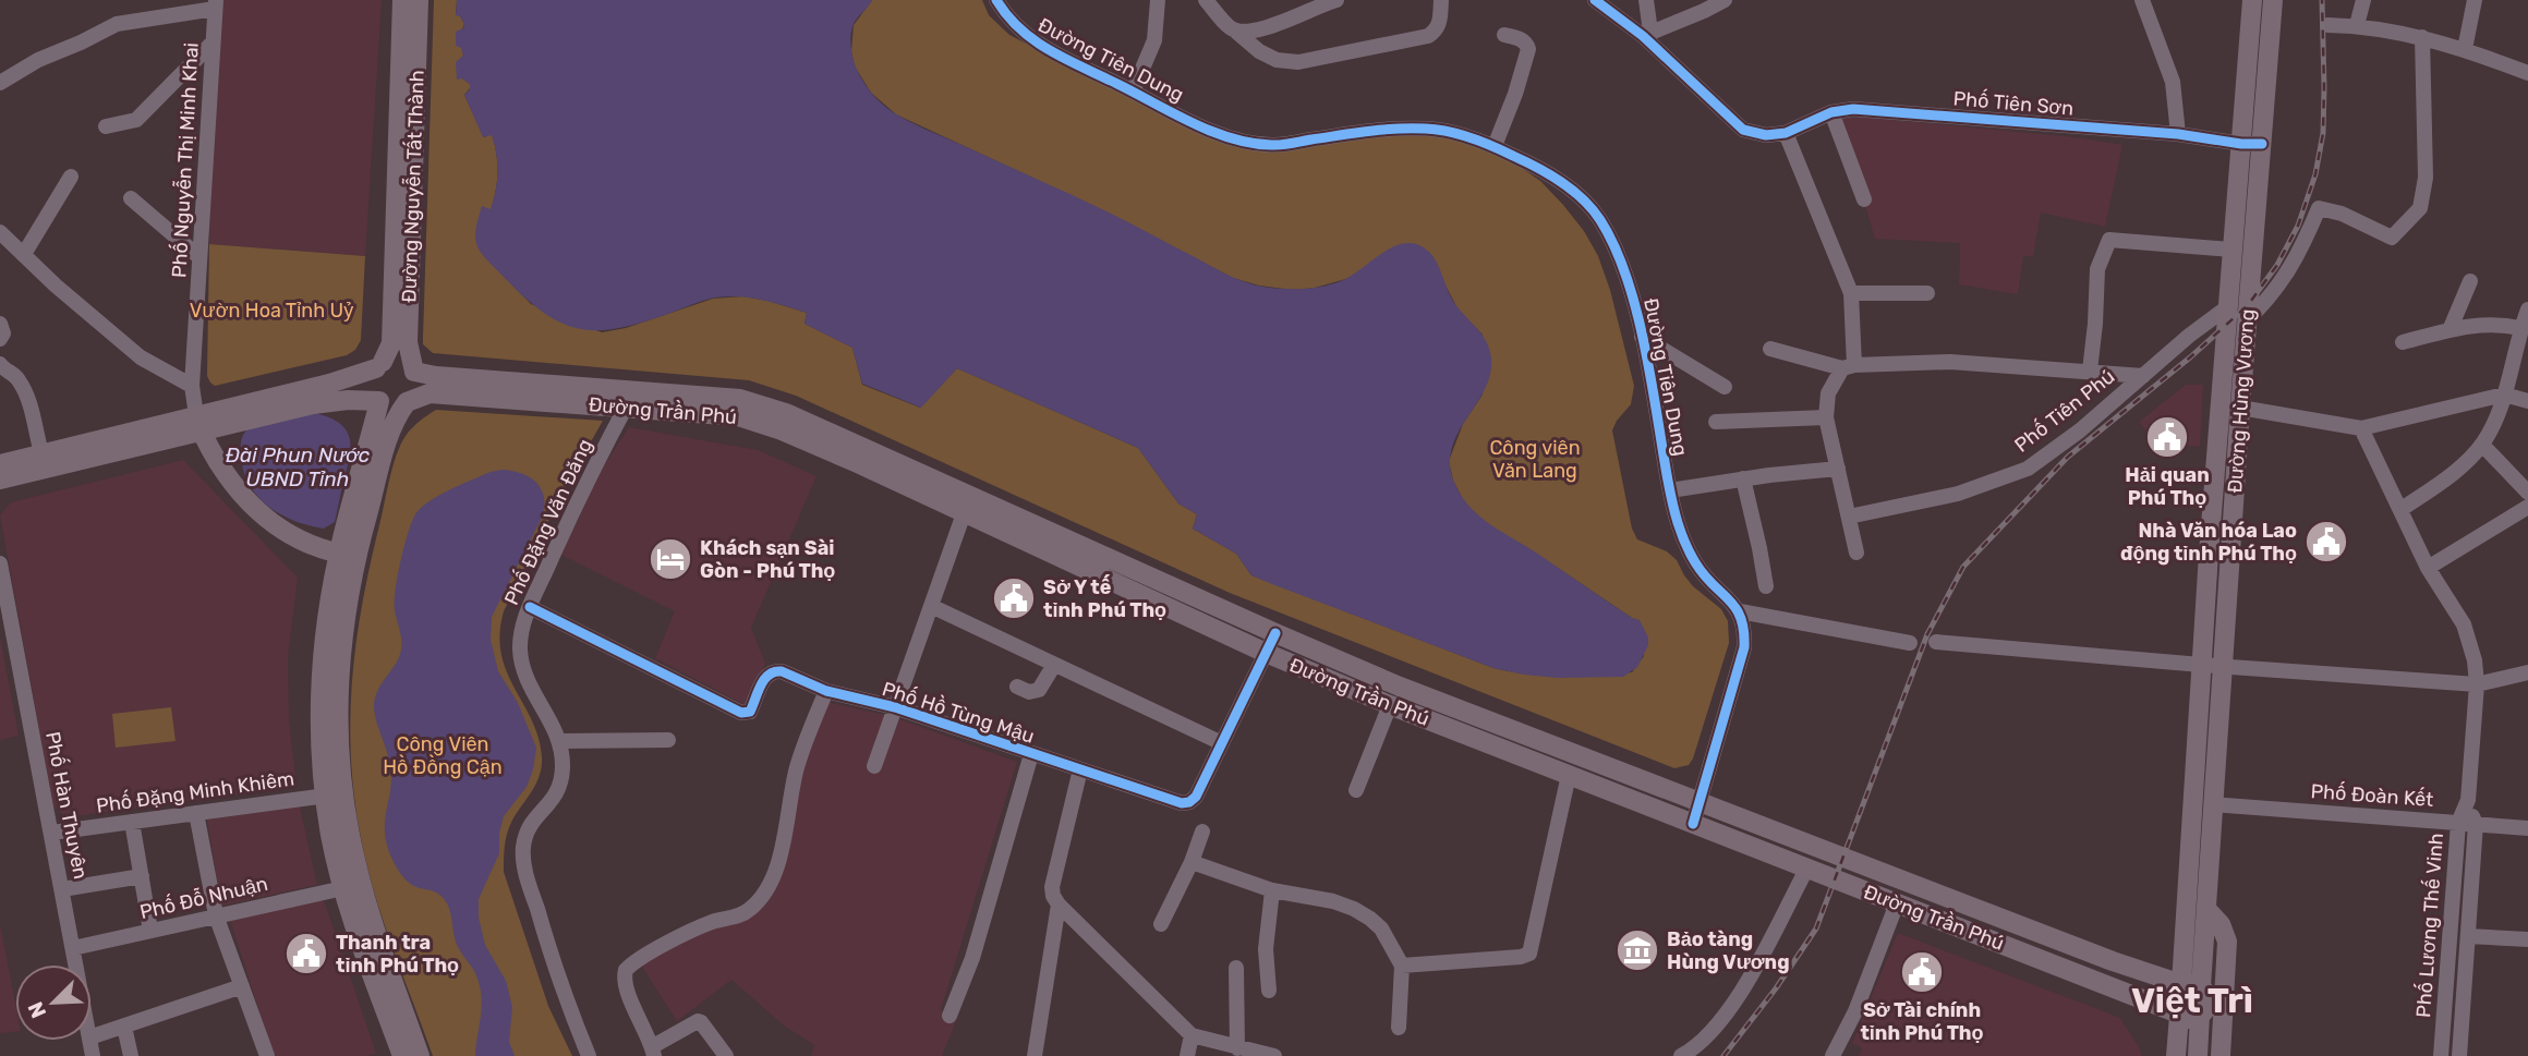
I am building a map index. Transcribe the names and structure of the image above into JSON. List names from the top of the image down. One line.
{"streets":{"main road":["Đường Nguyễn Tất Thành","Đường Hùng Vương","Đường Trần Phú"],"street":["Đường Tiên Dung","Phố Tiên Sơn","Phố Nguyễn Thị Minh Khai","Phố Tiên Phú","Phố Đặng Văn Đăng","Phố Hồ Tùng Mậu","Phố Đặng Minh Khiêm","Phố Đoàn Kết","Phố Hàn Thuyên","Phố Đỗ Nhuận","Phố Lương Thế Vinh"]},"crossings":[["Phố Tiên Sơn","Đường Hùng Vương"],["Đường Nguyễn Tất Thành","Đường Trần Phú"],["Đường Hùng Vương","Đường Trần Phú"],["Đường Hùng Vương","Phố Đoàn Kết"],["Đường Trần Phú","Phố Đặng Văn Đăng"],["Đường Trần Phú","Phố Hồ Tùng Mậu"],["Phố Đặng Văn Đăng","Phố Hồ Tùng Mậu"],["Phố Đặng Minh Khiêm","Phố Hàn Thuyên"],["Phố Đoàn Kết","Phố Lương Thế Vinh"],["Phố Hàn Thuyên","Phố Đỗ Nhuận"]],"districts":["Việt Trì"],"water":["Đài Phun Nước UBND Tỉnh"],"parks":["Vườn Hoa Tỉnh Uỷ","Công viên Văn Lang","Công Viên Hồ Đồng Cận"],"places":{"public building":["Hải quan Phú Thọ","Nhà Văn hóa Lao động tỉnh Phú Thọ","Sở Y tế tỉnh Phú Thọ","Thanh tra tỉnh Phú Thọ","Sở Tài chính tỉnh Phú Thọ"],"hotel":["Khách sạn Sài Gòn - Phú Thọ"],"museum":["Bảo tàng Hùng Vương"]},"north":"bottom left"}
